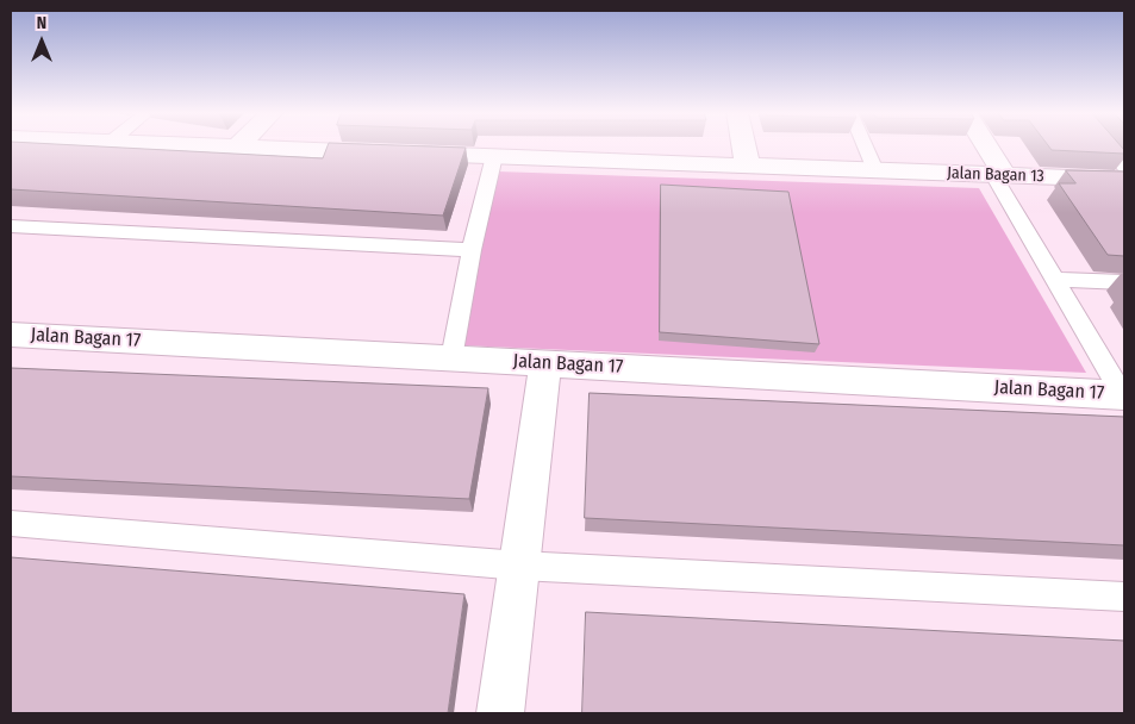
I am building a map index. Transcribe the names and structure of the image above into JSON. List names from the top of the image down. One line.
{"streets":{"street":["Jalan Bagan 13","Jalan Bagan 17"]},"north":"top"}
